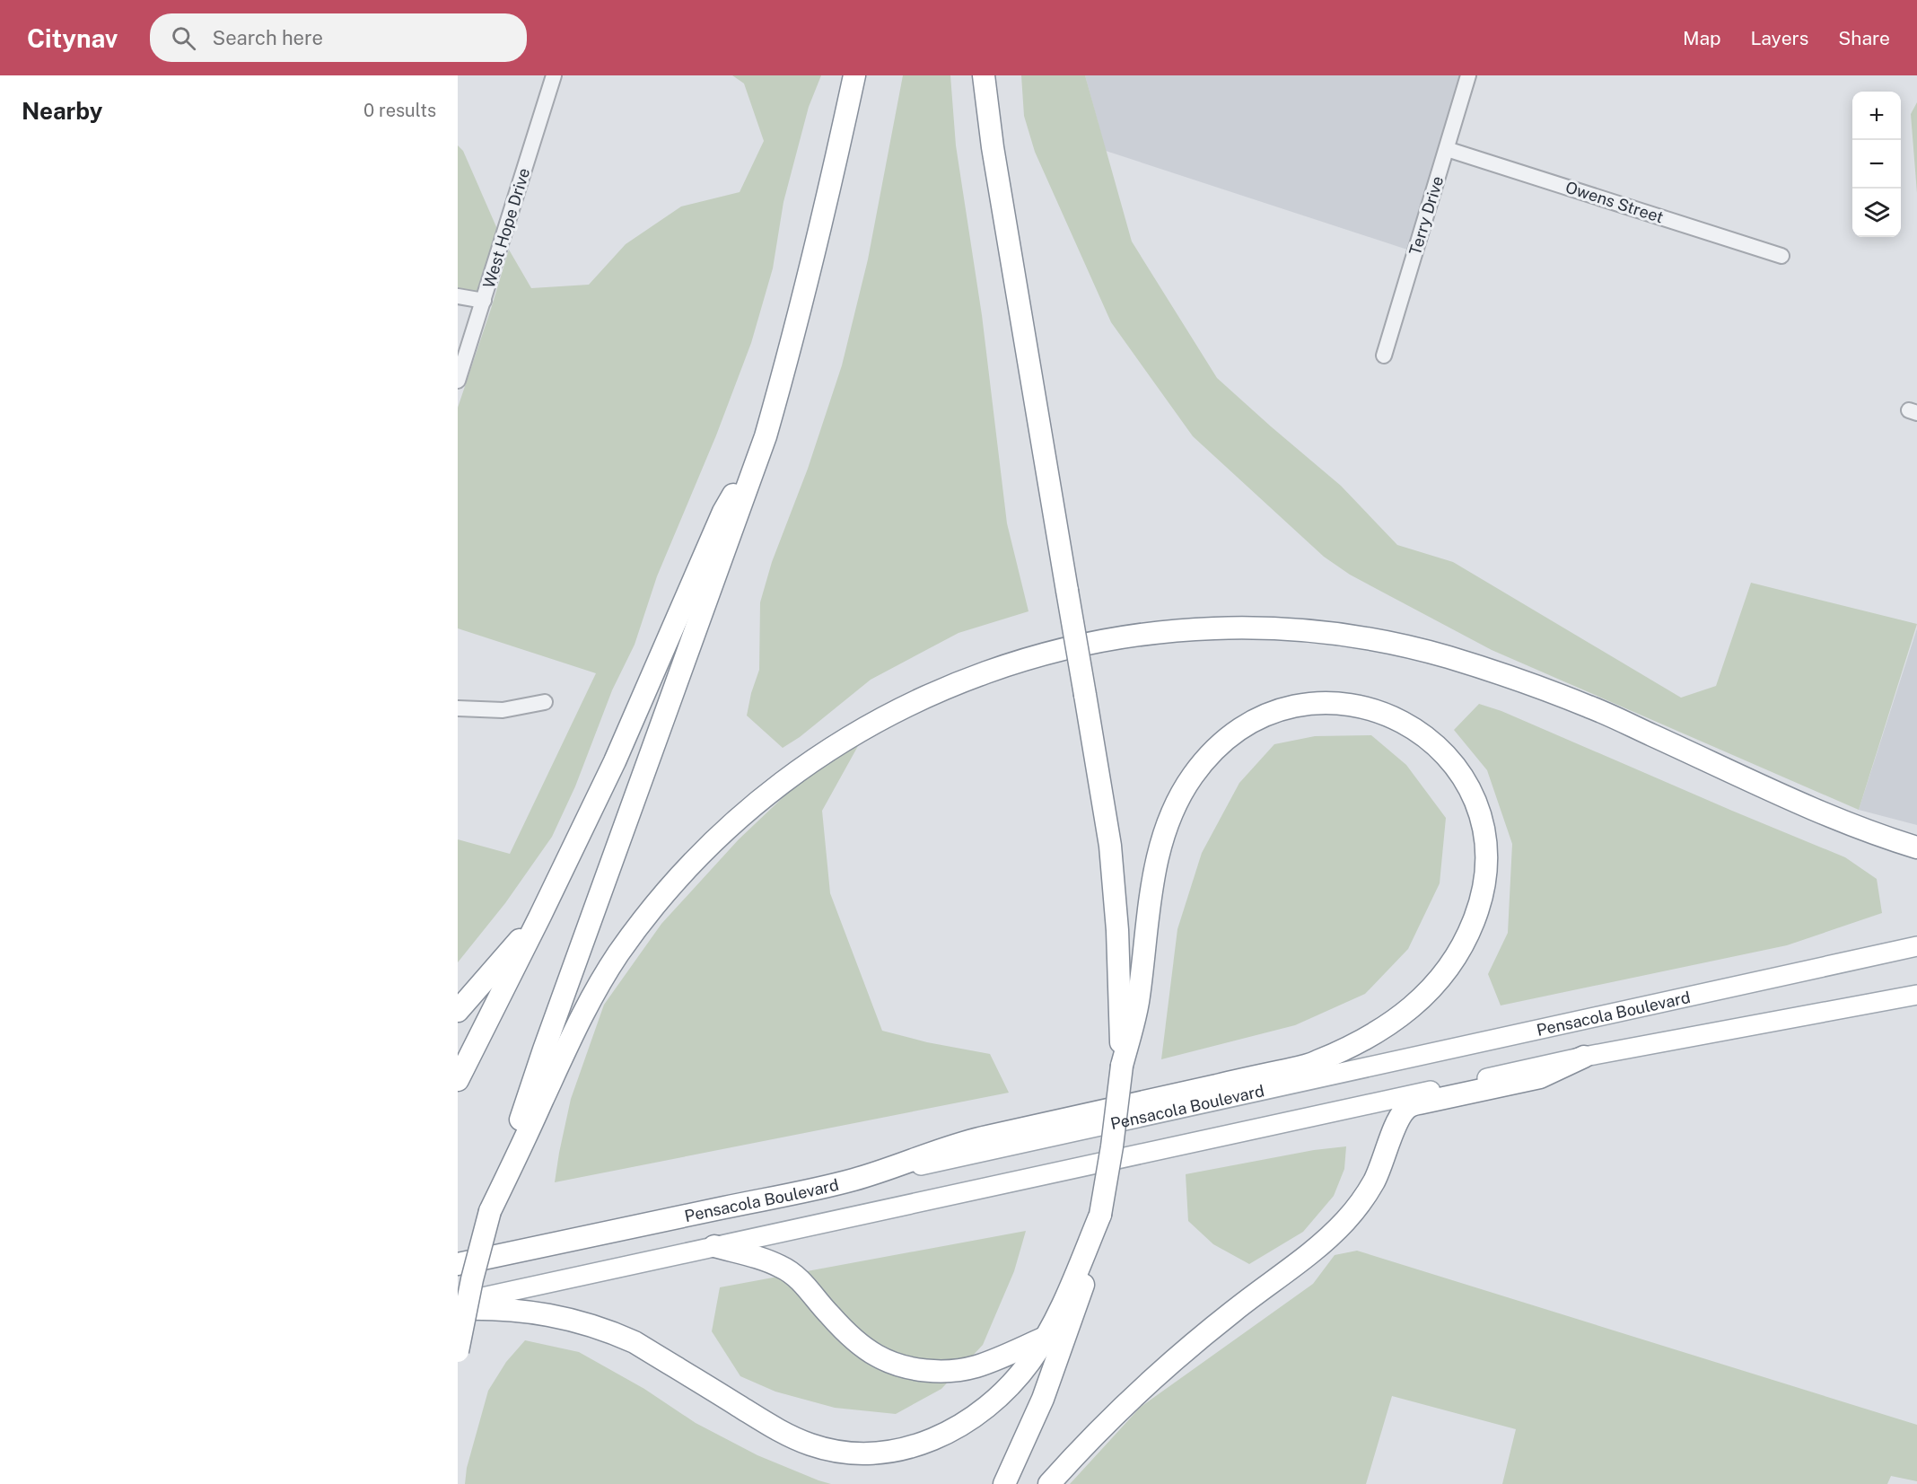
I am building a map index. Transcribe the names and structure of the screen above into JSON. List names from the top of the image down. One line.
{"streets":{"highway":["Pensacola Boulevard"],"street":["Owens Street","Terry Drive","West Hope Drive"]},"crossings":[["Owens Street","Terry Drive"]],"page":{"header":"Citynav","search":"Search here","nav":["Map","Layers","Share"],"heading":["Nearby","0 results"],"map_buttons":["+","−"]}}
